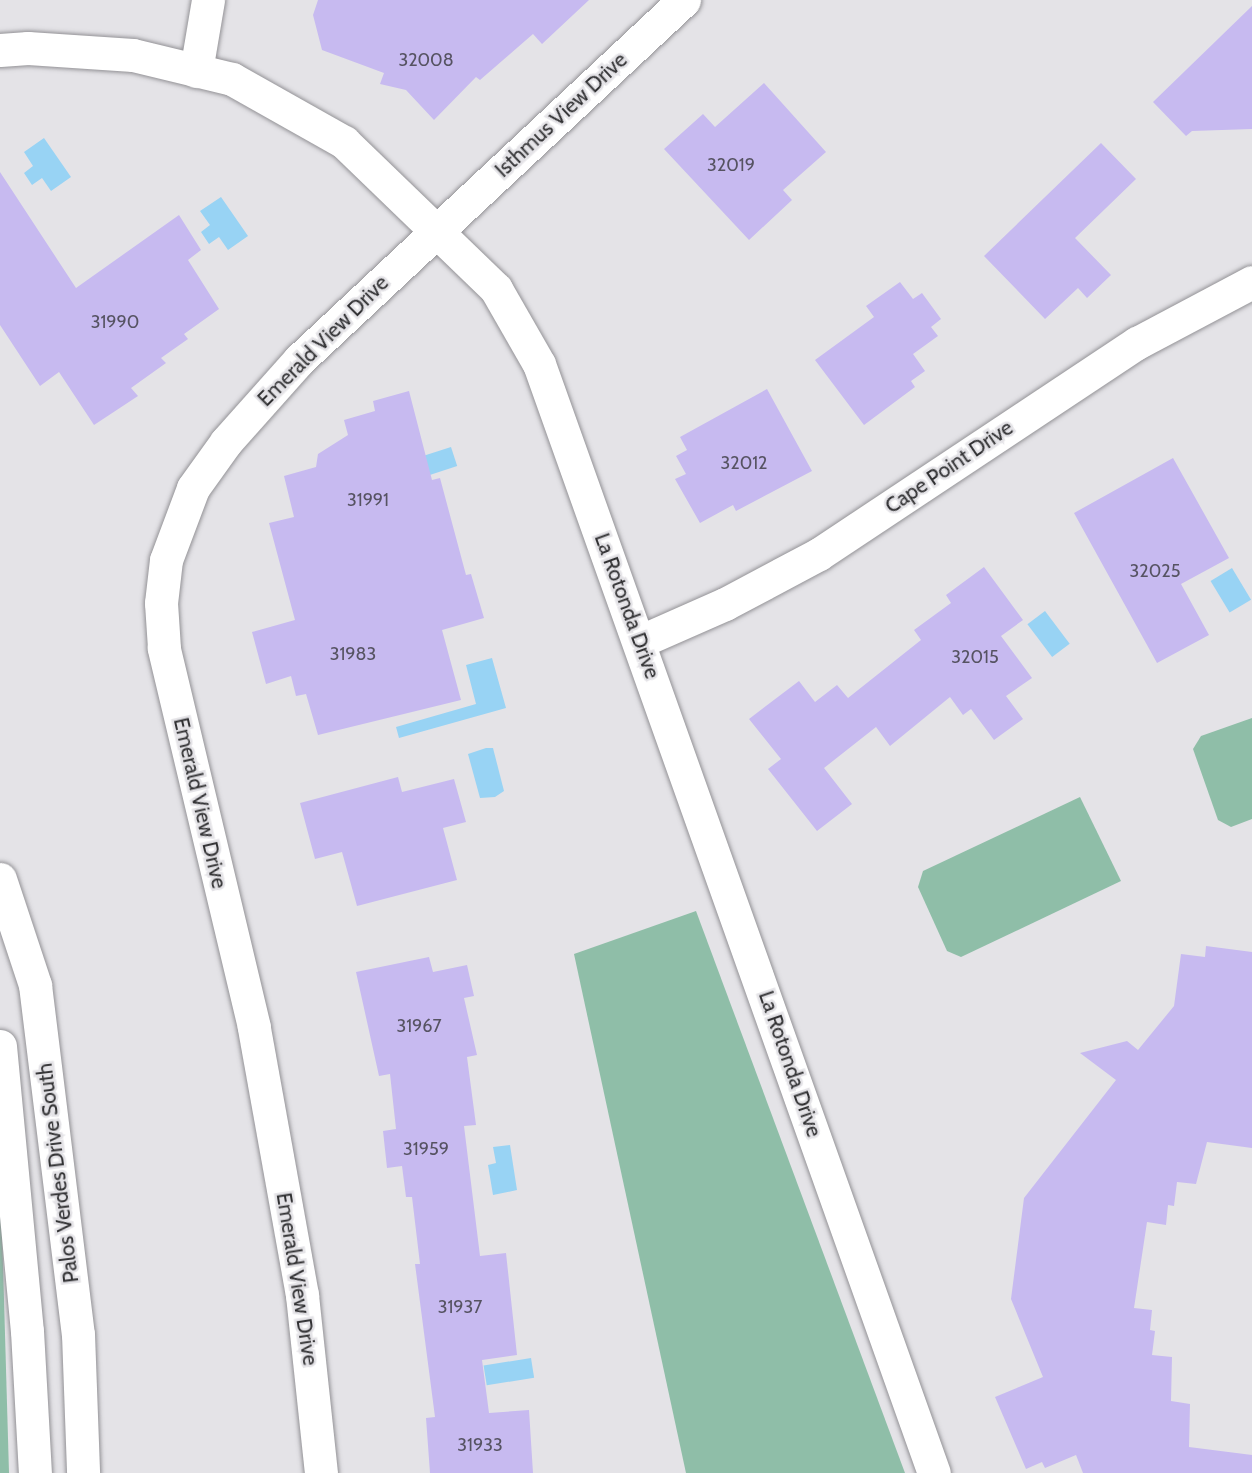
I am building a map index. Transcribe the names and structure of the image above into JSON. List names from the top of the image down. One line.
{"streets":{"street":["Isthmus View Drive","Emerald View Drive","Cape Point Drive","La Rotonda Drive","Palos Verdes Drive South"]},"crossings":[["Isthmus View Drive","Emerald View Drive"],["Isthmus View Drive","La Rotonda Drive"],["Emerald View Drive","La Rotonda Drive"],["Cape Point Drive","La Rotonda Drive"]],"house_numbers":["32008","32019","31990","32012","31991","32025","31983","32015","31967","31959","31937","31933"]}
